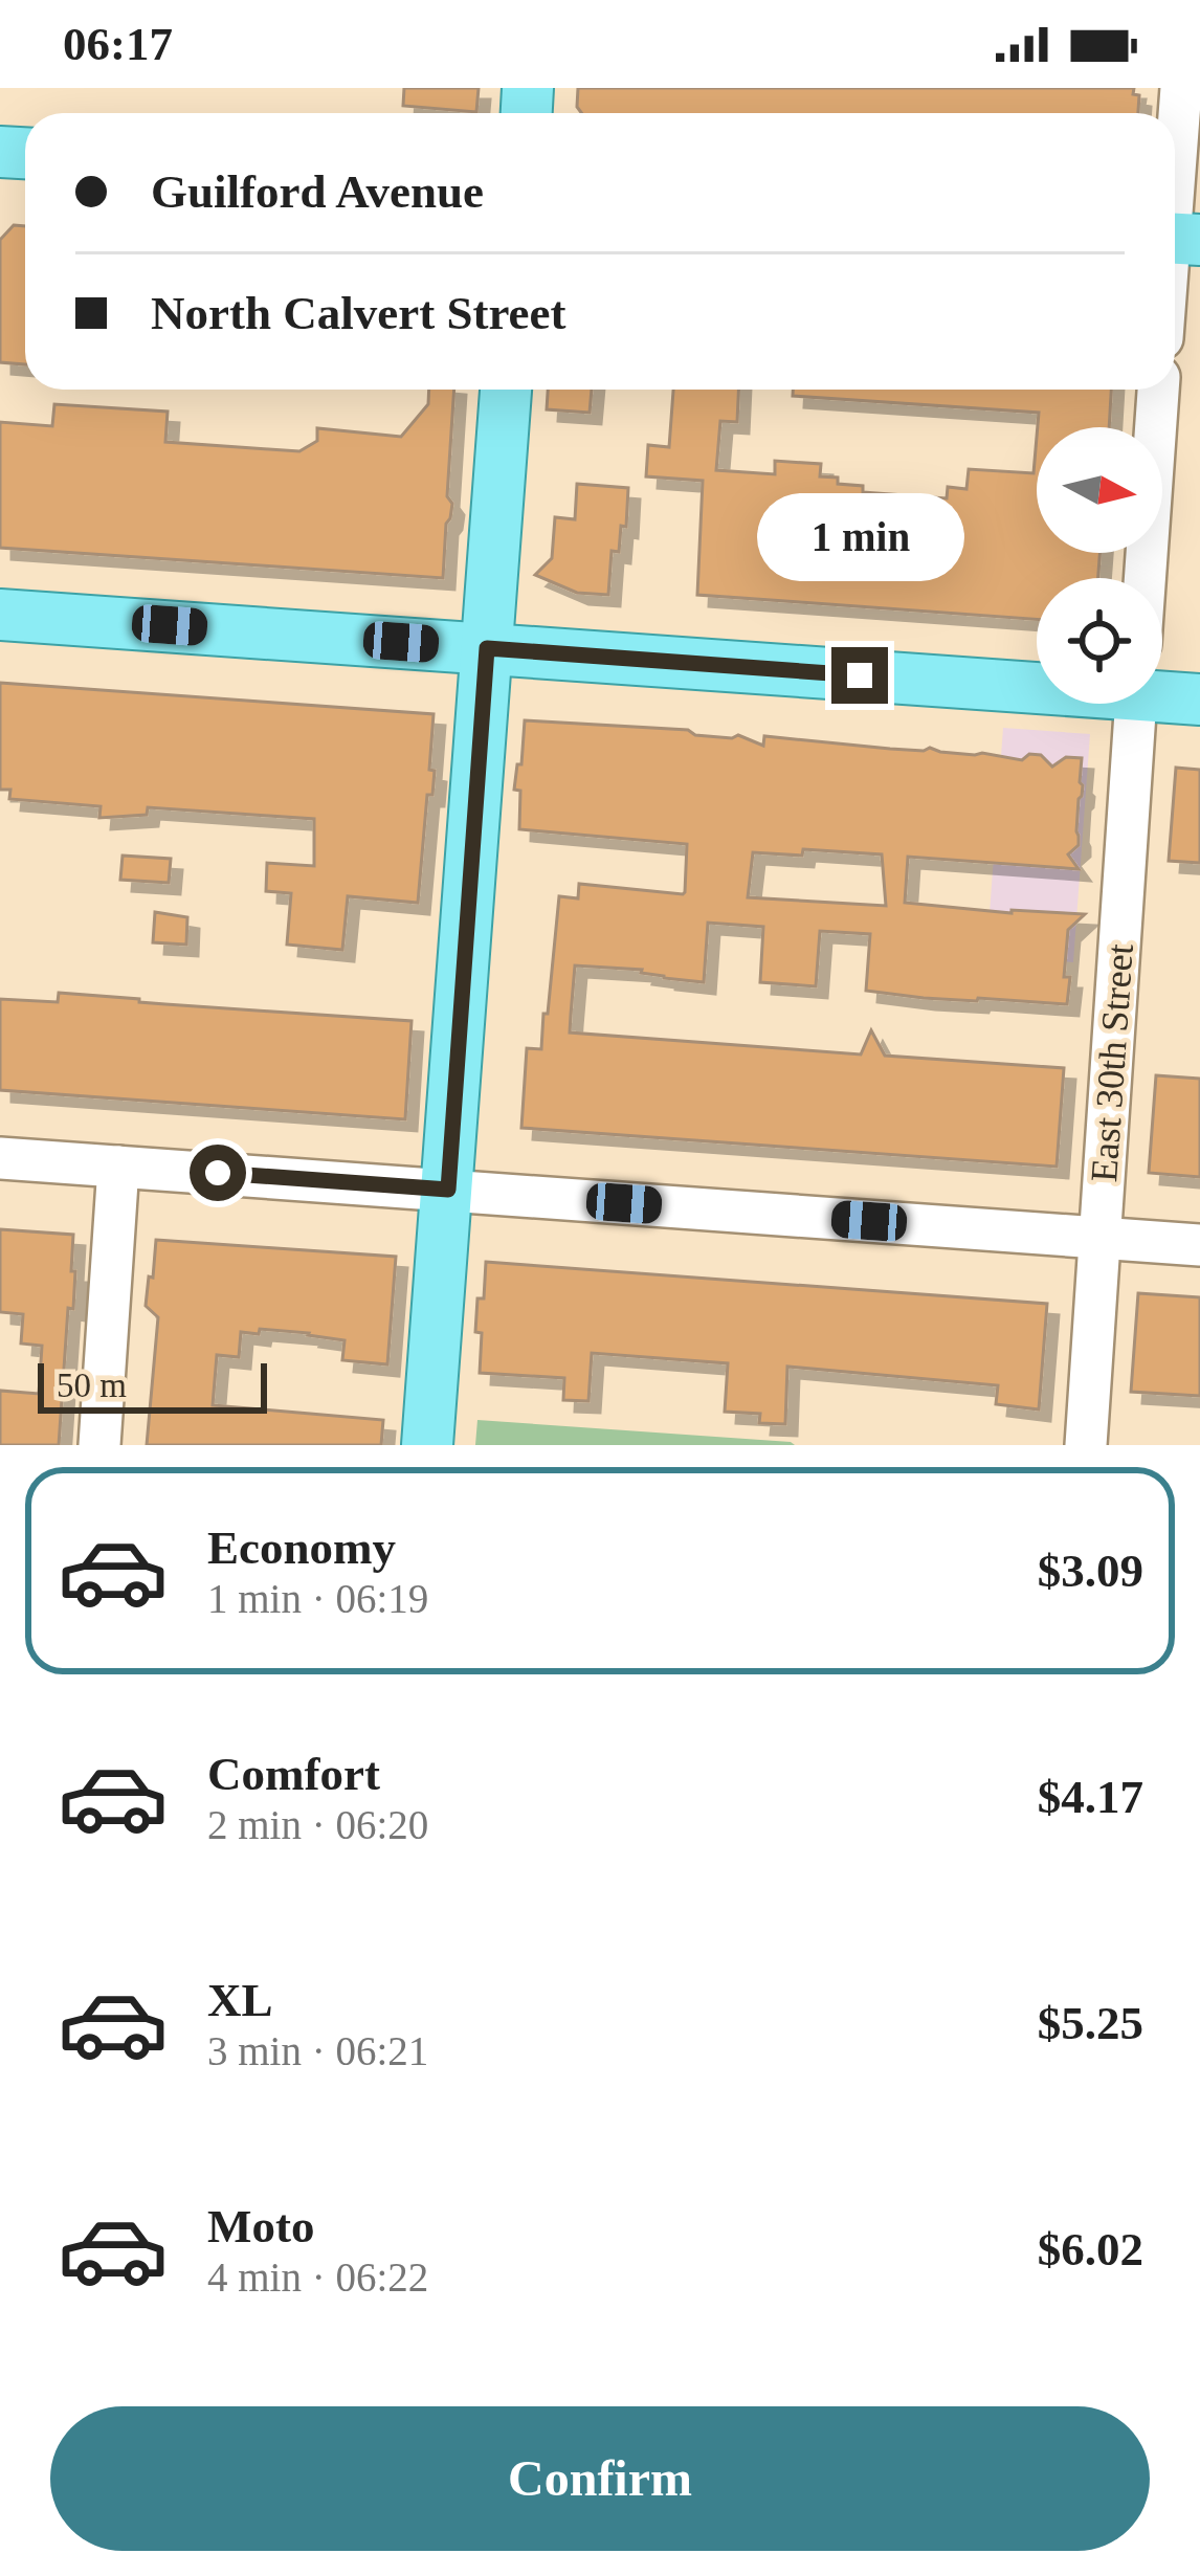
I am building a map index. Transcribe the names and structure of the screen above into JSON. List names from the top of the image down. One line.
{"streets":{"street":["East 30th Street"]},"scale_bar":"50 m","north":"right","page":{"status":"06:17","banner":["Guilford Avenue","North Calvert Street"],"bubble":"1 min","scale":"50 m","list":[{"name":"Economy","note":"1 min · 06:19","value":"$3.09"},{"name":"Comfort","note":"2 min · 06:20","value":"$4.17"},{"name":"XL","note":"3 min · 06:21","value":"$5.25"},{"name":"Moto","note":"4 min · 06:22","value":"$6.02"}],"buttons":"Confirm"}}
